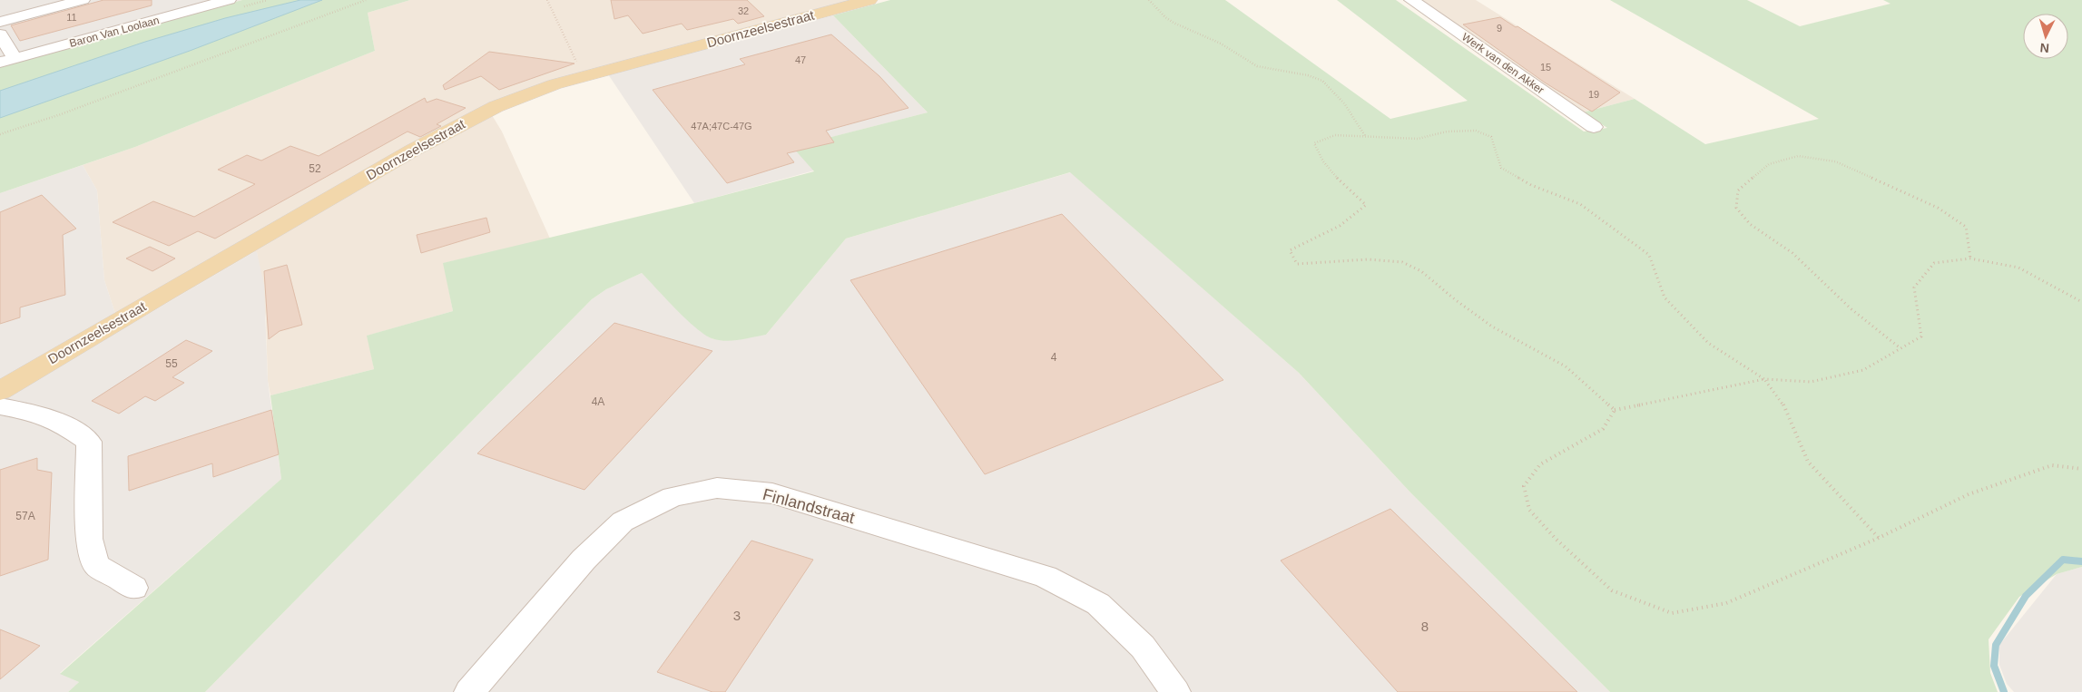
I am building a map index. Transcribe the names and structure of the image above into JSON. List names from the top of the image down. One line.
{"streets":{"main road":["Doornzeelsestraat"],"street":["Baron Van Loolaan","Werk van den Akker","Finlandstraat"]},"house_numbers":["32","11","9","47","15","19","47A;47C-47G","52","4","55","4A","57A","3","8"],"north":"bottom"}
